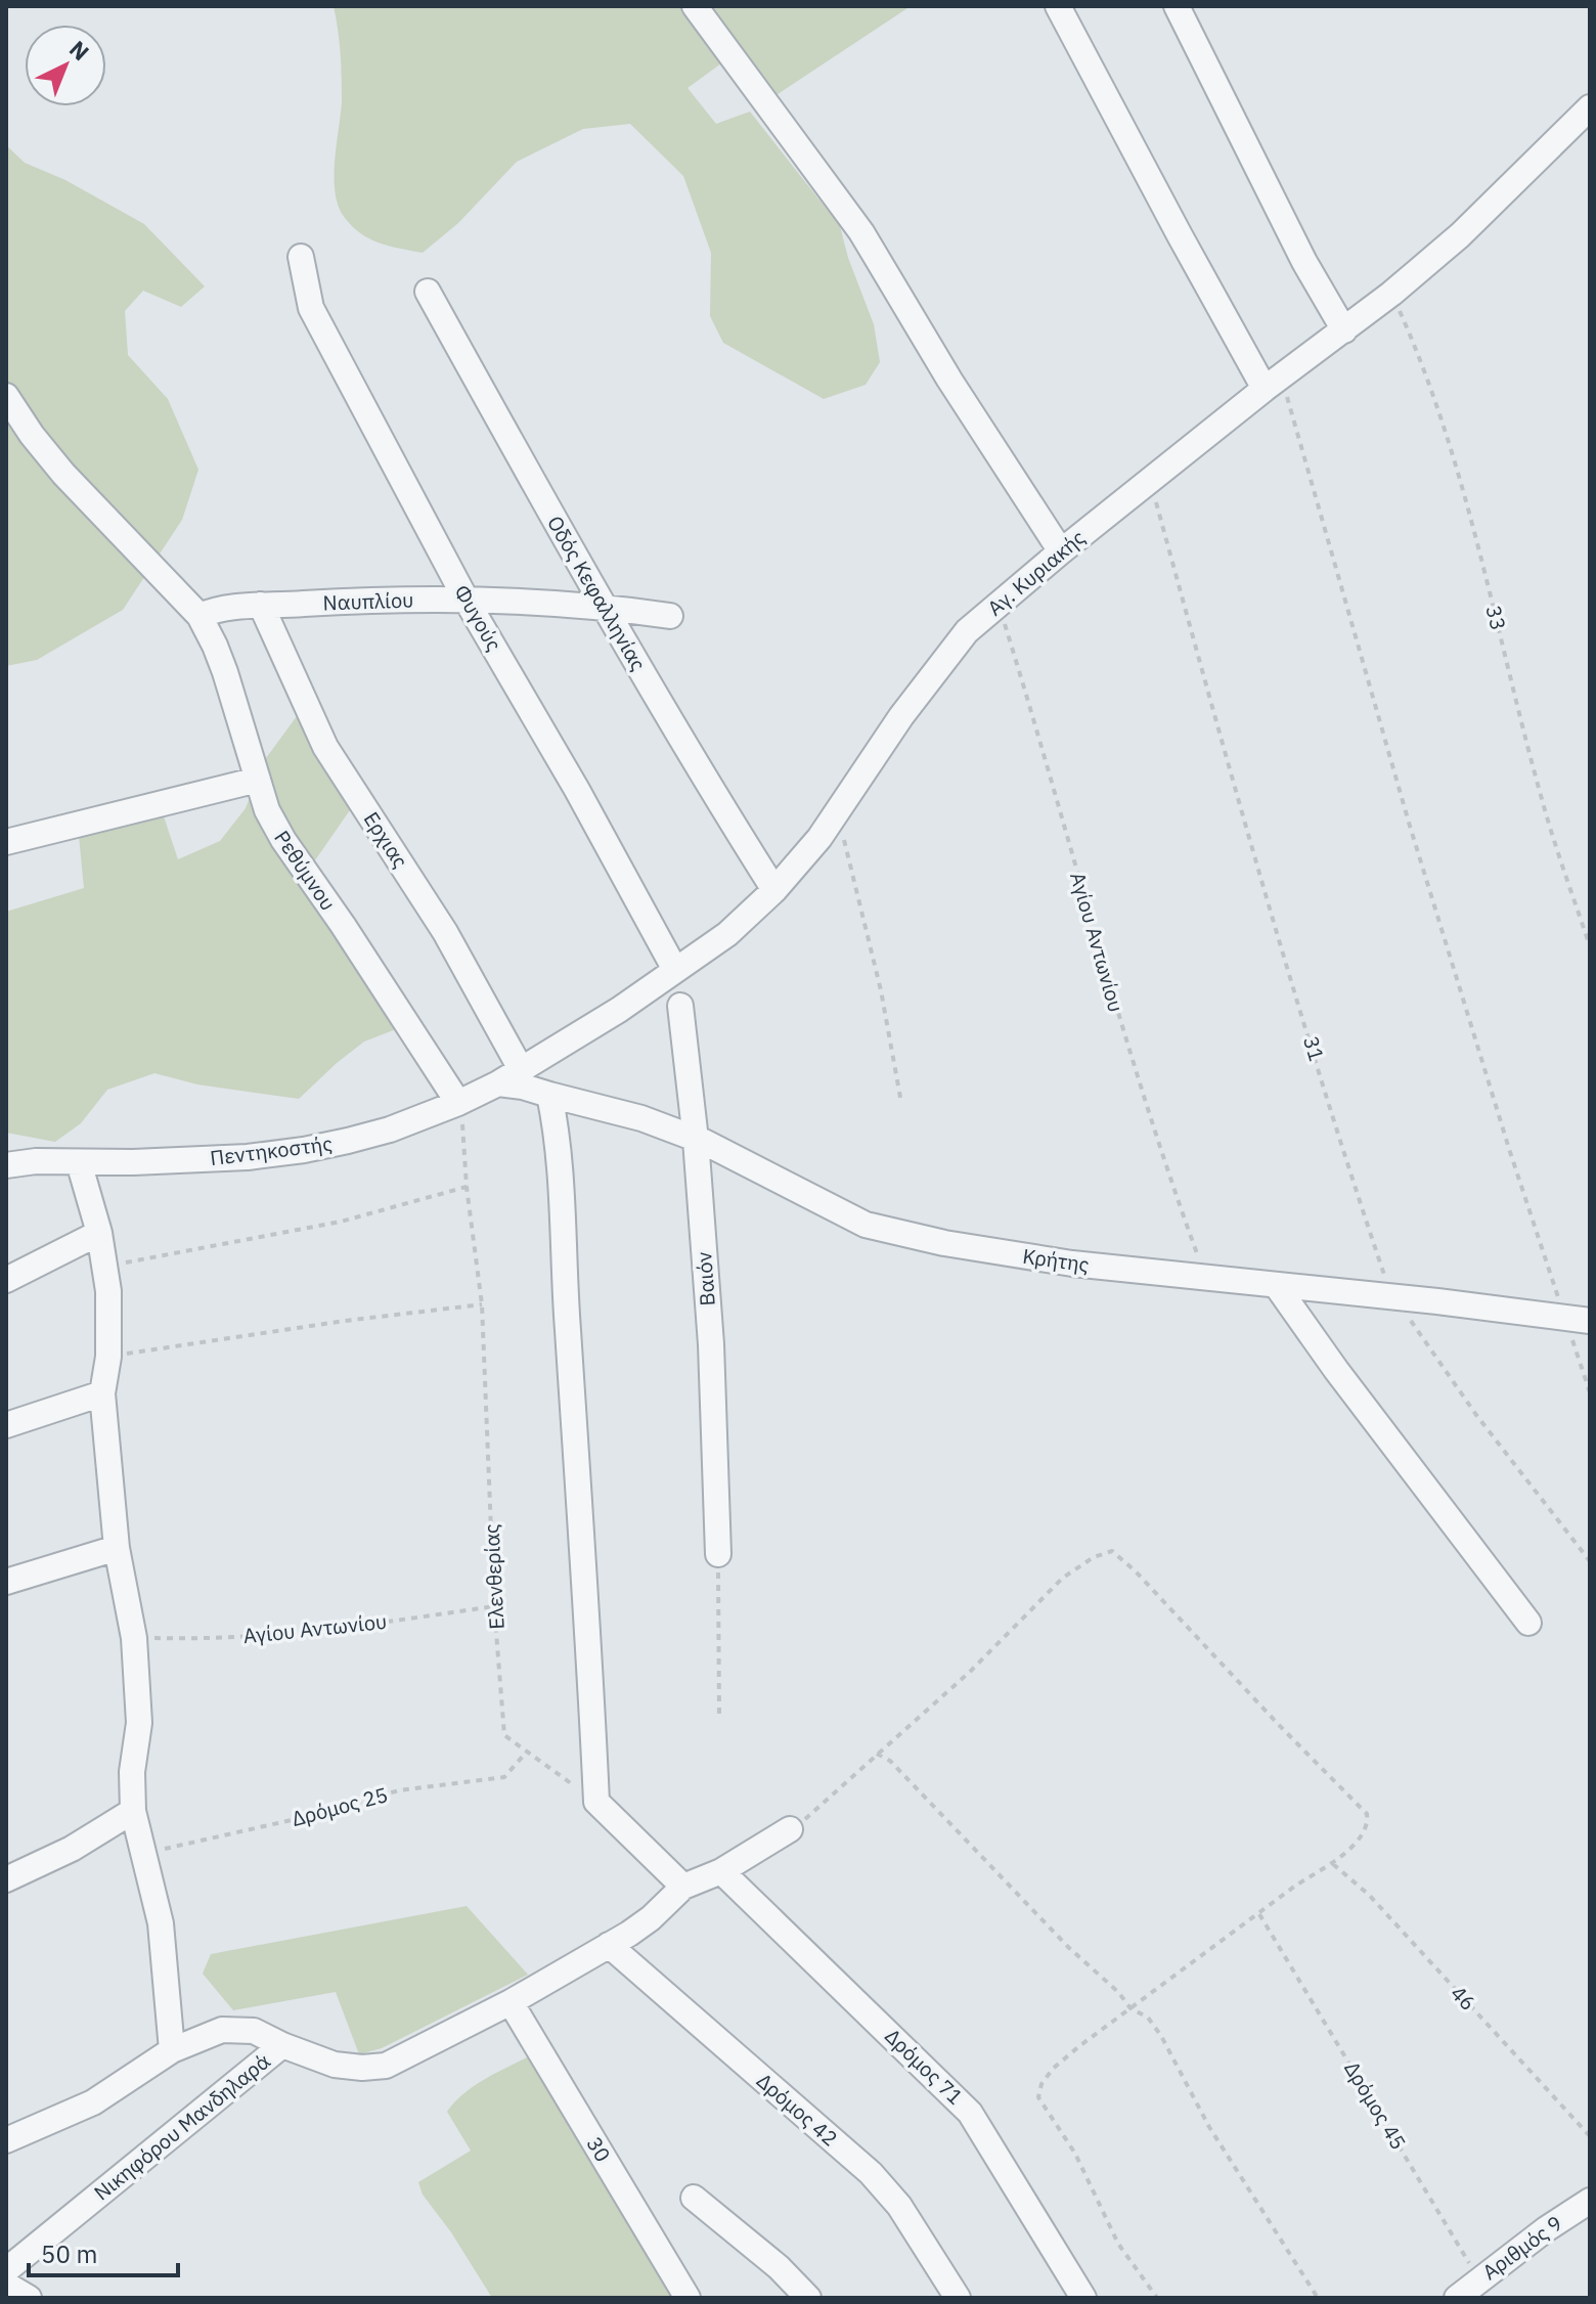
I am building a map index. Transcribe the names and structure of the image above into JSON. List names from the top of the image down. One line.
{"streets":{"street":["Αγ. Κυριακής","Οδός Κεφαλληνίας","Ναυπλίου","Φυγούς","Ερχιας","Ρεθύμνου","Πεντηκοστής","Κρήτης","Βαιόν","Δρόμος 71","Δρόμος 42","Νικηφόρου Μανδηλαρά","30","Αριθμός 9"],"path":["33","Αγίου Αντωνίου","31","Ελενθερίας","Δρόμος 25","46","Δρόμος 45"]},"crossings":[["Αγ. Κυριακής","Οδός Κεφαλληνίας"],["Αγ. Κυριακής","Φυγούς"],["Αγ. Κυριακής","33"],["Αγ. Κυριακής","Ερχιας"],["Αγ. Κυριακής","Αγίου Αντωνίου"],["Αγ. Κυριακής","31"],["Αγ. Κυριακής","Πεντηκοστής"],["Οδός Κεφαλληνίας","Ναυπλίου"],["Ναυπλίου","Φυγούς"],["Ναυπλίου","Ερχιας"],["Ναυπλίου","Ρεθύμνου"],["Ερχιας","Πεντηκοστής"],["Ρεθύμνου","Πεντηκοστής"],["Ρεθύμνου","Ελενθερίας"],["Αγίου Αντωνίου","Κρήτης"],["Αγίου Αντωνίου","Ελενθερίας"],["31","Κρήτης"],["Πεντηκοστής","Κρήτης"],["Πεντηκοστής","Ελενθερίας"],["Κρήτης","Βαιόν"],["Ελενθερίας","Δρόμος 25"],["Δρόμος 45","Αριθμός 9"]],"scale_bar":"50 m","north":"top right"}
